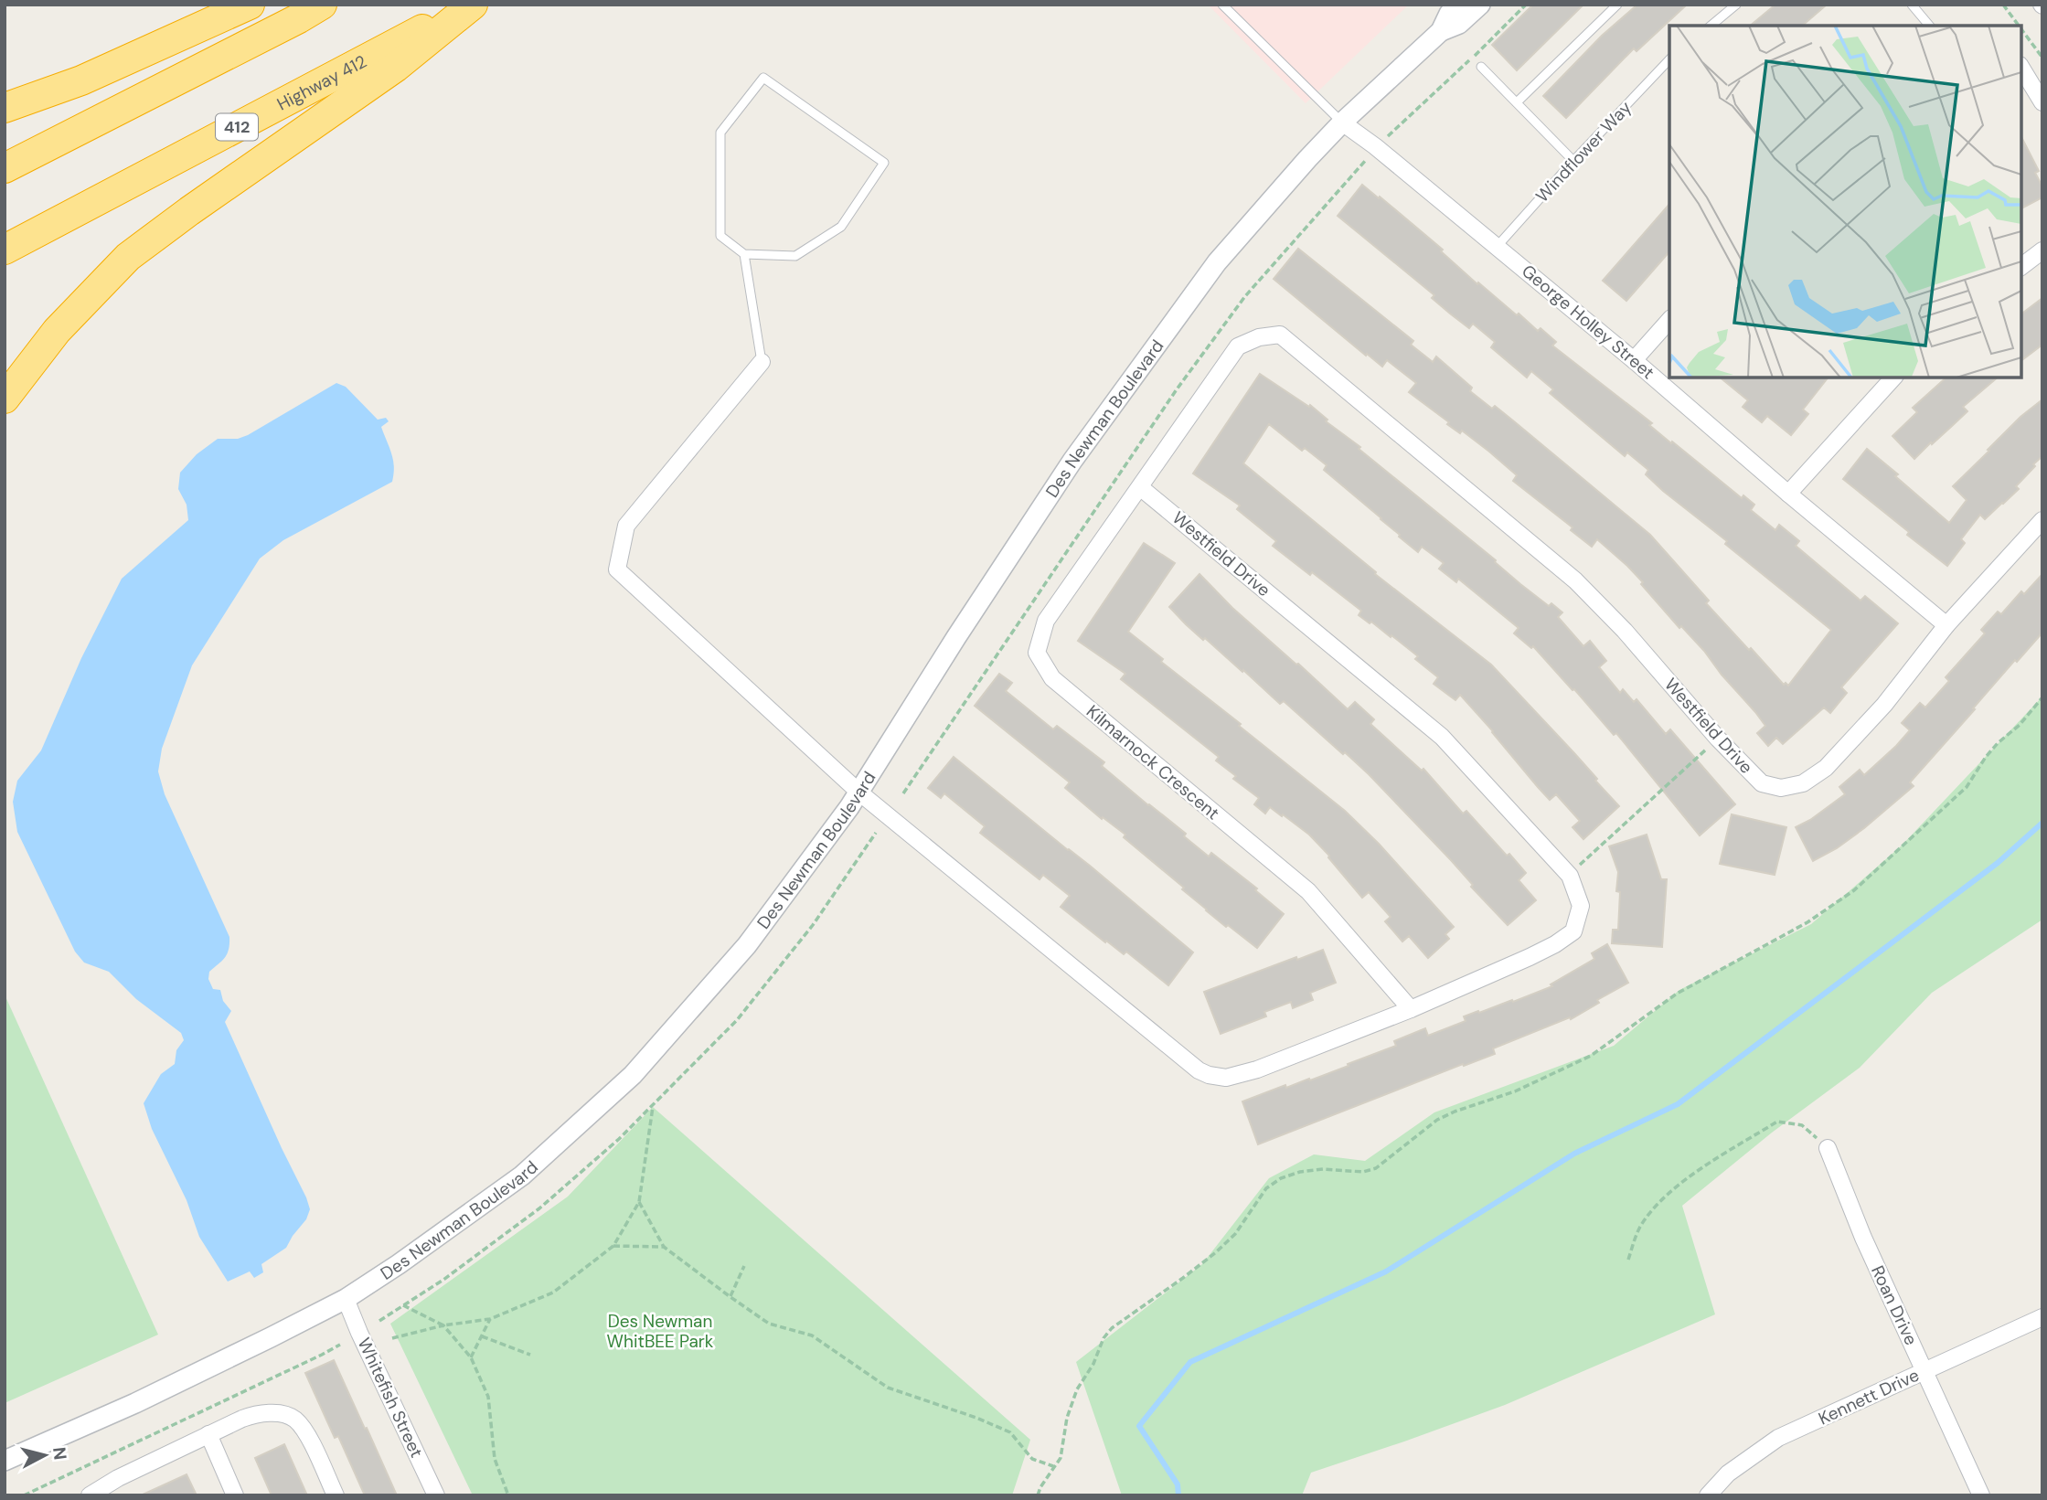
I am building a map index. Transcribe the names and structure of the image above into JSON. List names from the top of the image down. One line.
{"streets":{"highway":["Highway 412","412"],"street":["George Holley Street","Des Newman Boulevard","Westfield Drive","Kilmarnock Crescent","Roan Drive","Kennett Drive","Whitefish Street"],"lane":["Windflower Way"]},"crossings":[["Windflower Way","George Holley Street"],["George Holley Street","Des Newman Boulevard"],["George Holley Street","Westfield Drive"],["Des Newman Boulevard","Westfield Drive"],["Des Newman Boulevard","Whitefish Street"],["Westfield Drive","Kilmarnock Crescent"],["Roan Drive","Kennett Drive"]],"parks":["Des Newman WhitBEE Park"],"north":"right"}
